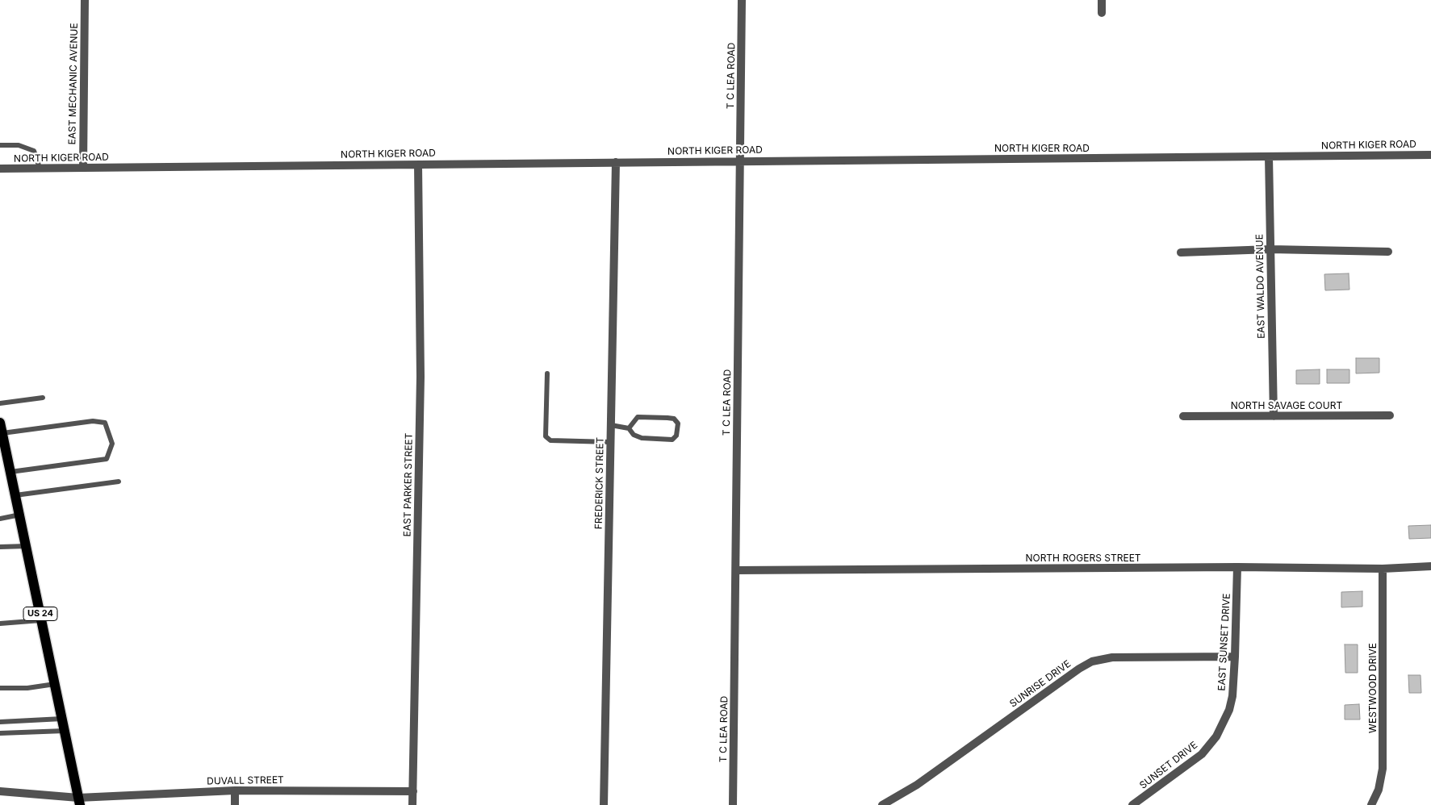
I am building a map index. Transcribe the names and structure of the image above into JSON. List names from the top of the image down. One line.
{"streets":{"main road":["US 24"],"street":["T C LEA ROAD","EAST MECHANIC AVENUE","NORTH KIGER ROAD","EAST WALDO AVENUE","NORTH SAVAGE COURT","FREDERICK STREET","EAST PARKER STREET","NORTH ROGERS STREET","EAST SUNSET DRIVE","SUNRISE DRIVE","WESTWOOD DRIVE","SUNSET DRIVE","DUVALL STREET"]},"crossings":[["T C LEA ROAD","NORTH KIGER ROAD"],["T C LEA ROAD","NORTH ROGERS STREET"],["EAST MECHANIC AVENUE","NORTH KIGER ROAD"],["NORTH KIGER ROAD","EAST WALDO AVENUE"],["NORTH KIGER ROAD","FREDERICK STREET"],["NORTH KIGER ROAD","EAST PARKER STREET"],["EAST WALDO AVENUE","NORTH SAVAGE COURT"],["EAST PARKER STREET","DUVALL STREET"],["NORTH ROGERS STREET","EAST SUNSET DRIVE"],["NORTH ROGERS STREET","WESTWOOD DRIVE"],["US 24","DUVALL STREET"],["EAST SUNSET DRIVE","SUNRISE DRIVE"],["EAST SUNSET DRIVE","SUNSET DRIVE"]]}
